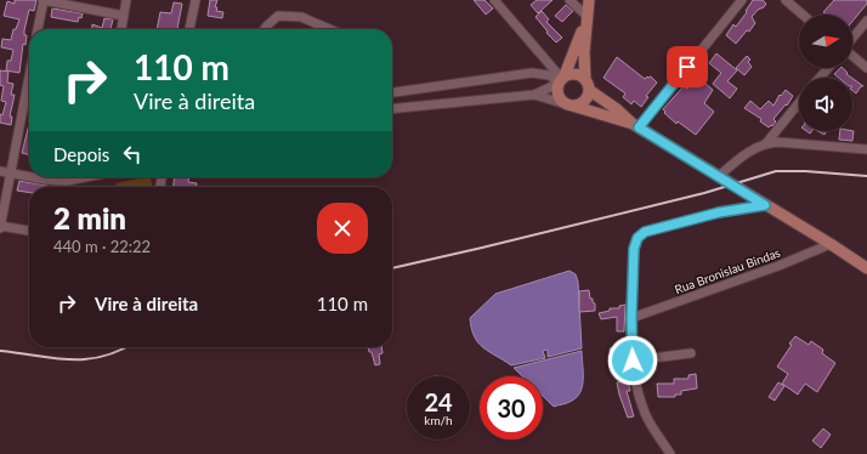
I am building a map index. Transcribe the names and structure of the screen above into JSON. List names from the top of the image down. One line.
{"streets":{"street":["Rua Bronislau Bindas"]},"north":"right","page":{"turn":["110 m","Vire à direita"],"then":"Depois","heading":["2 min","440 m · 22:22"],"list":[{"name":"Vire à direita","value":"110 m"}],"speed":"24 km/h","limit":"30"}}
